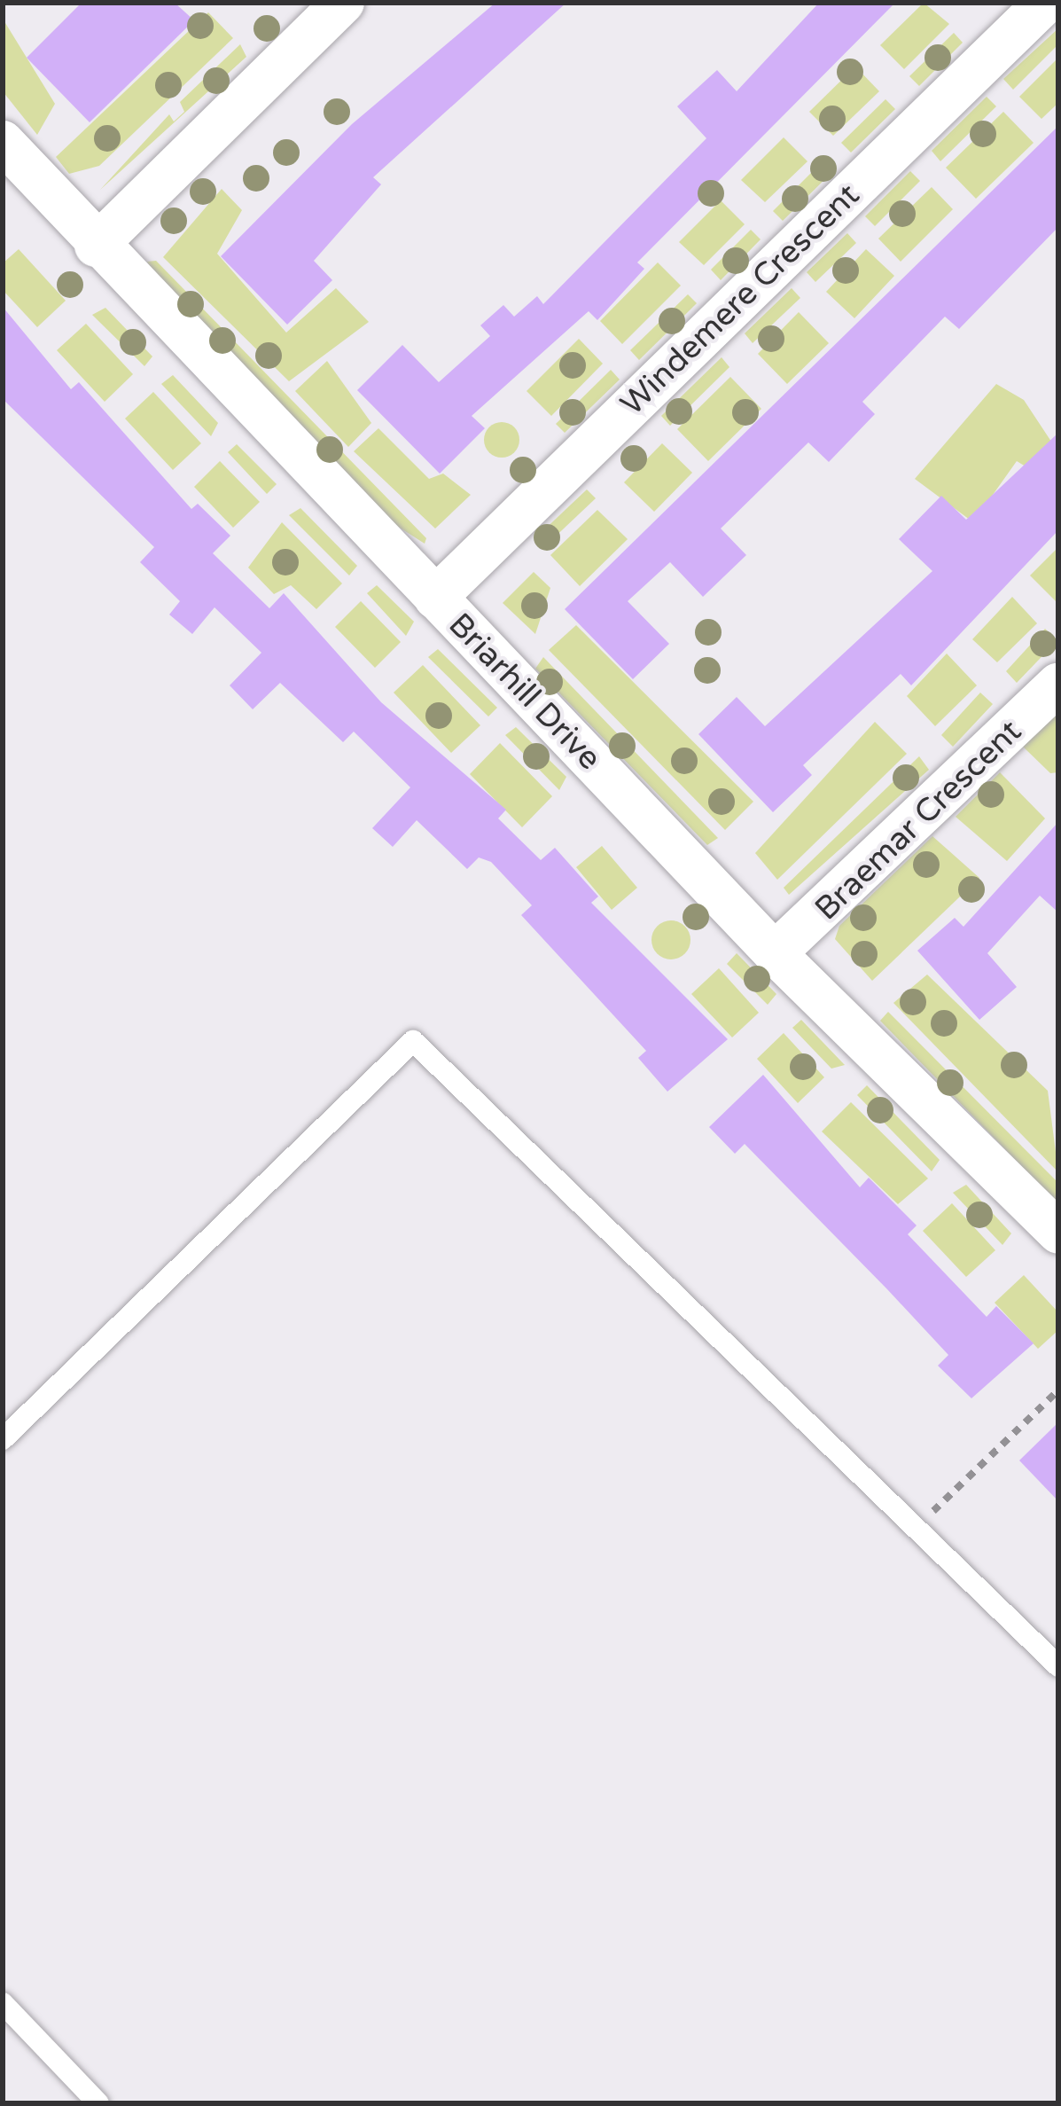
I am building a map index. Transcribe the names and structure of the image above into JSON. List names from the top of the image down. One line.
{"streets":{"street":["Windemere Crescent","Briarhill Drive","Braemar Crescent"]},"crossings":[["Windemere Crescent","Briarhill Drive"],["Briarhill Drive","Braemar Crescent"]]}
